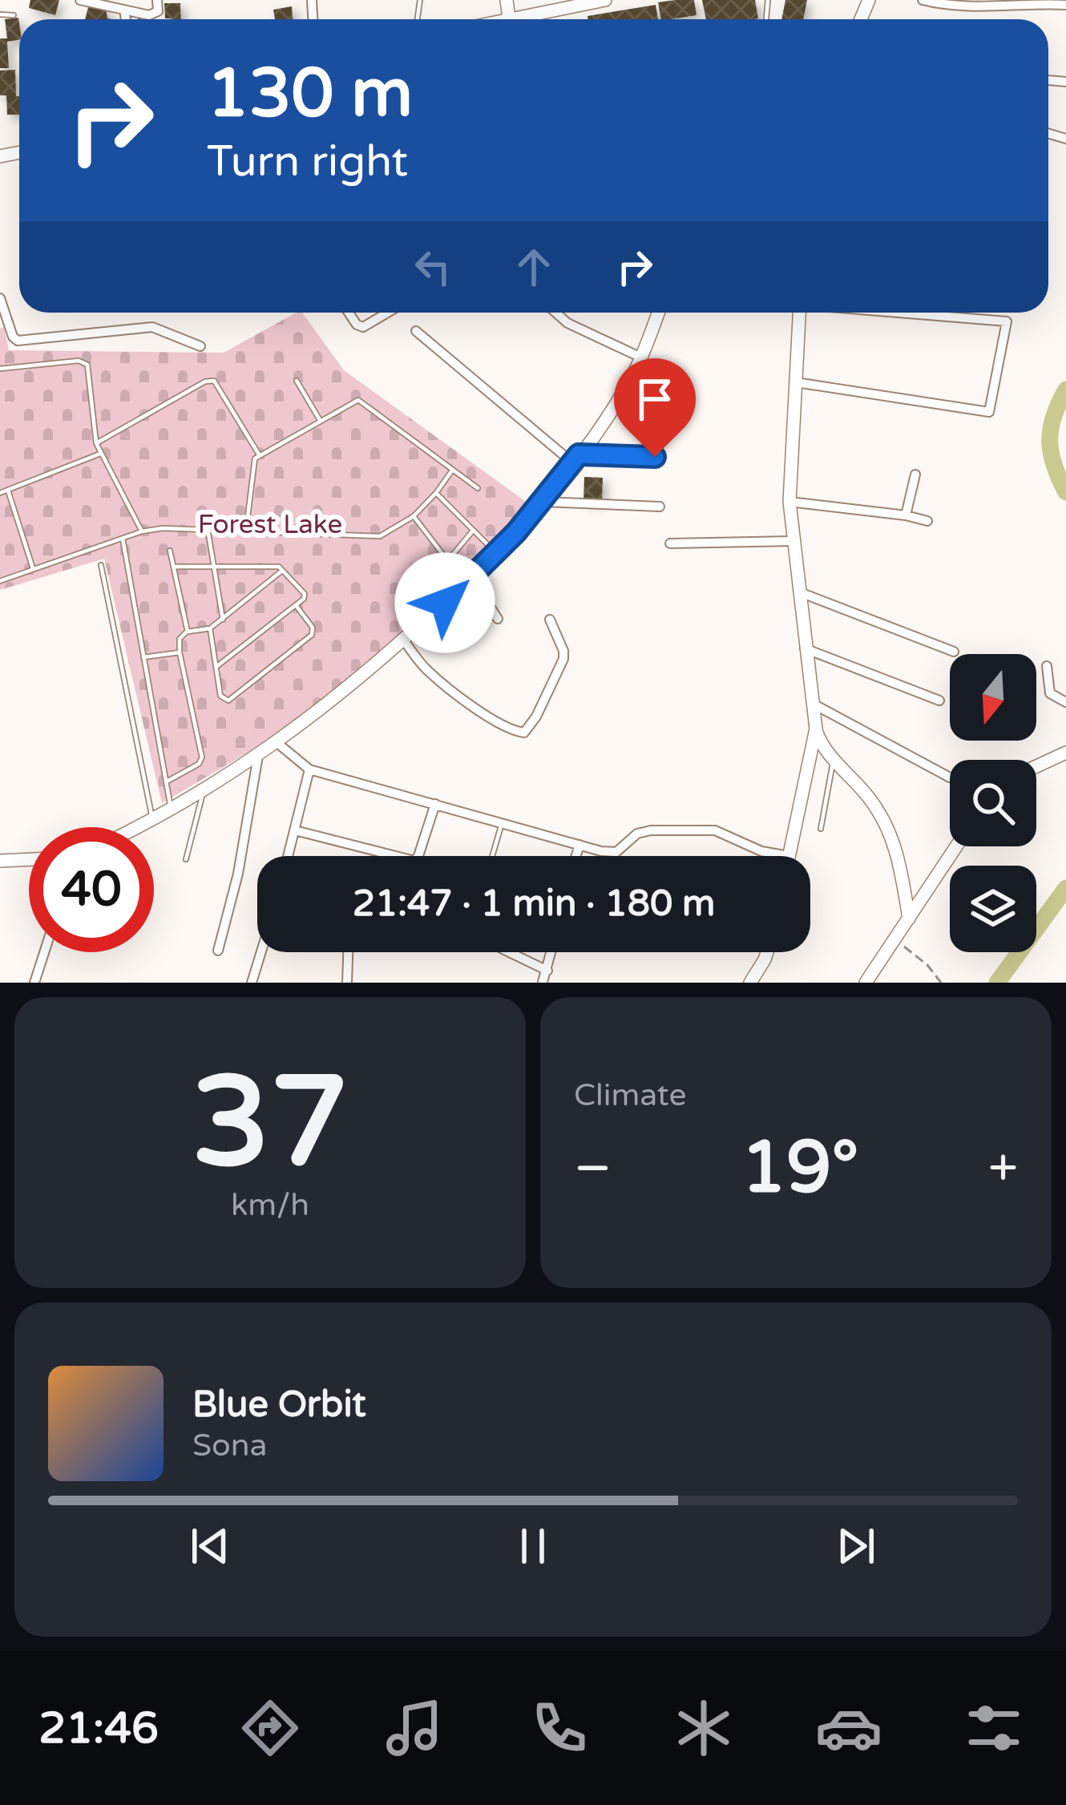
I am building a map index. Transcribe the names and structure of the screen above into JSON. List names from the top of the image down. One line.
{"parks":["Forest Lake"],"north":"bottom","page":{"turn":["130 m","Turn right"],"limit":"40","trip":"21:47 · 1 min · 180 m","tile":[["37","km/h"],"Climate"],"heat":["−","19°","+"],"song":["Blue Orbit","Sona"],"tabs":"21:46"}}
